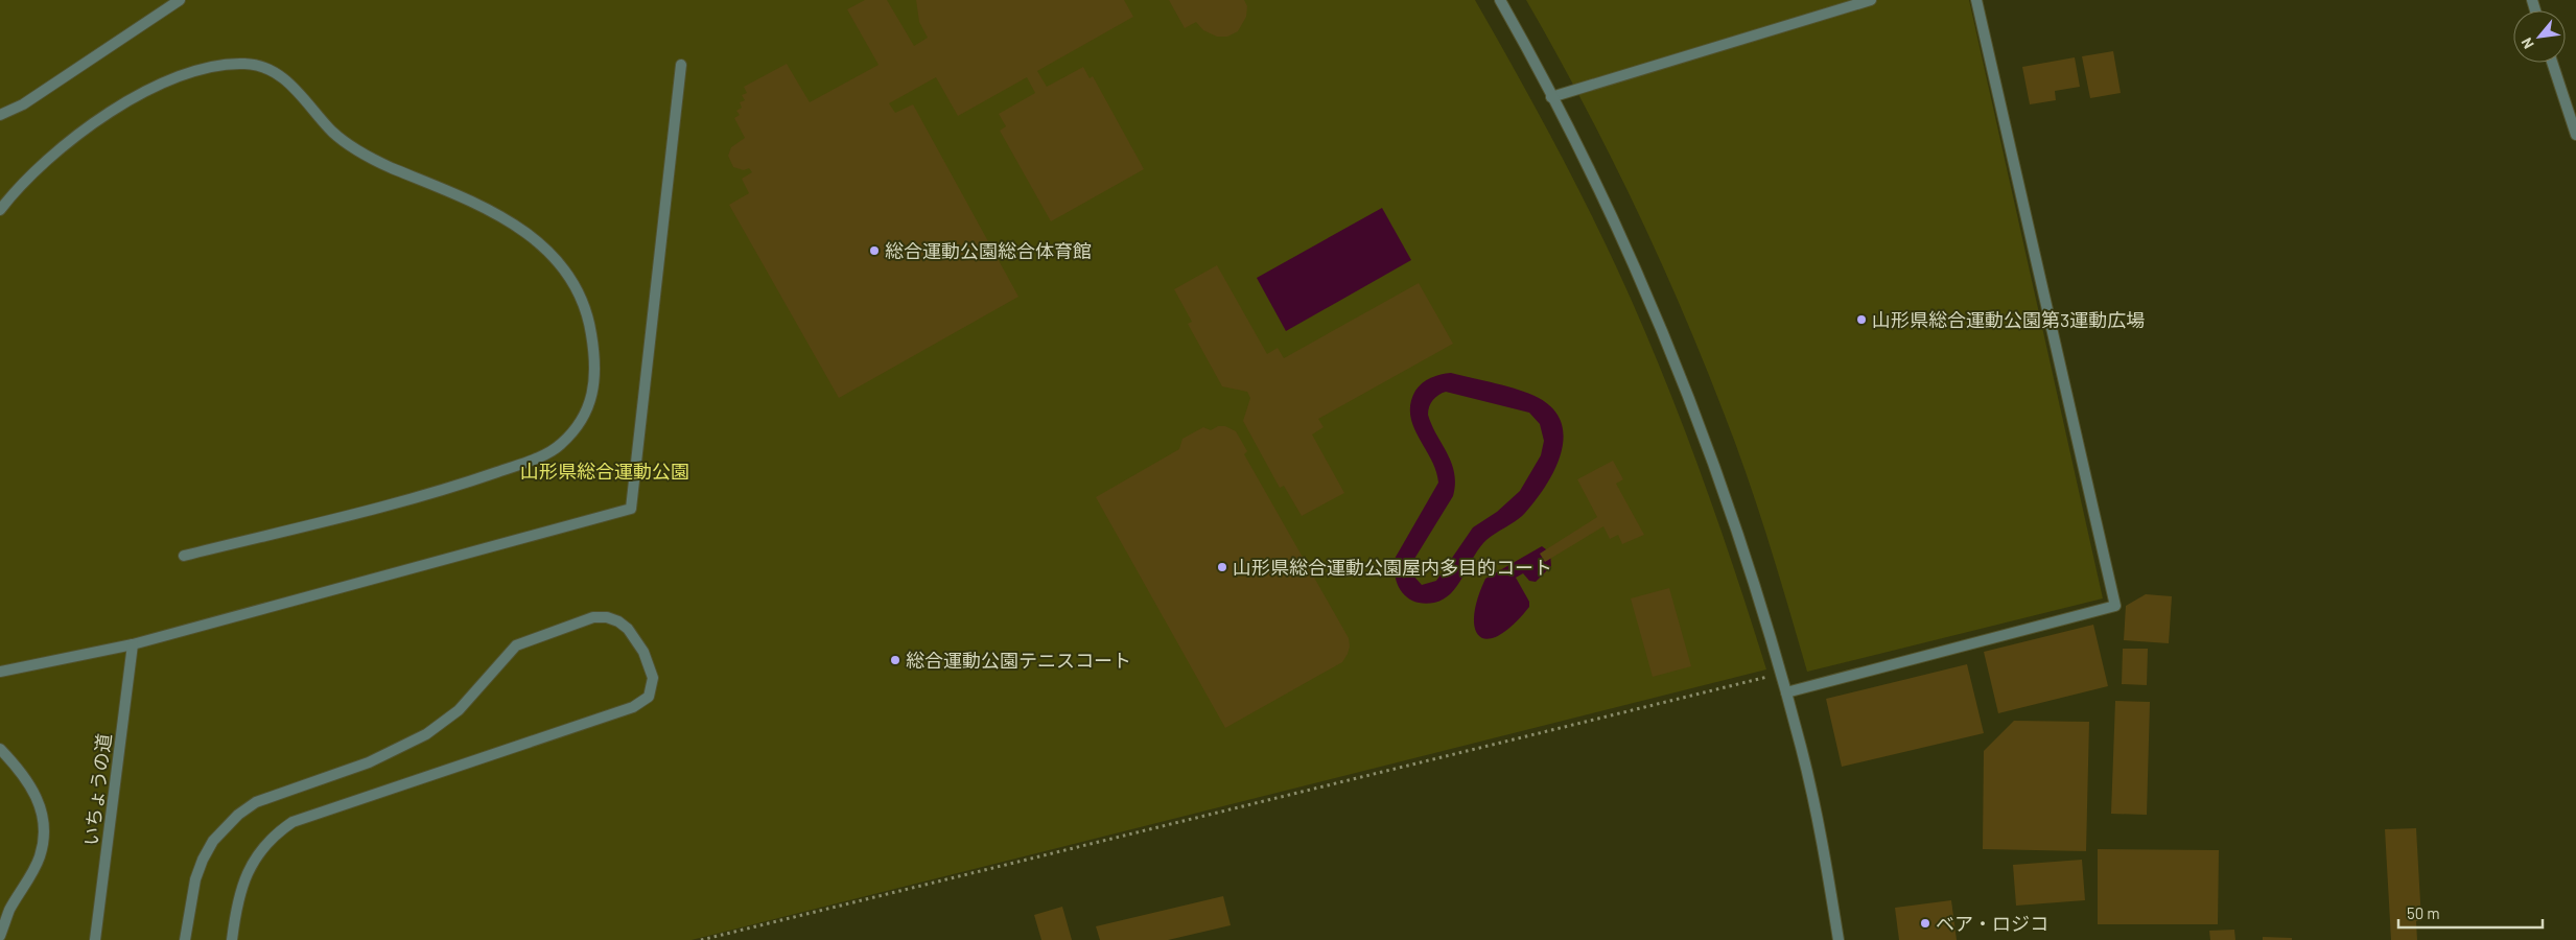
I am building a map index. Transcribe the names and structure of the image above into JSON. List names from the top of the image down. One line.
{"streets":{"street":["いちょうの道"]},"parks":["山形県総合運動公園"],"places":["総合運動公園総合体育館","山形県総合運動公園第3運動広場","山形県総合運動公園屋内多目的コート","総合運動公園テニスコート","ベア・ロジコ"],"scale_bar":"50 m","north":"bottom left"}
